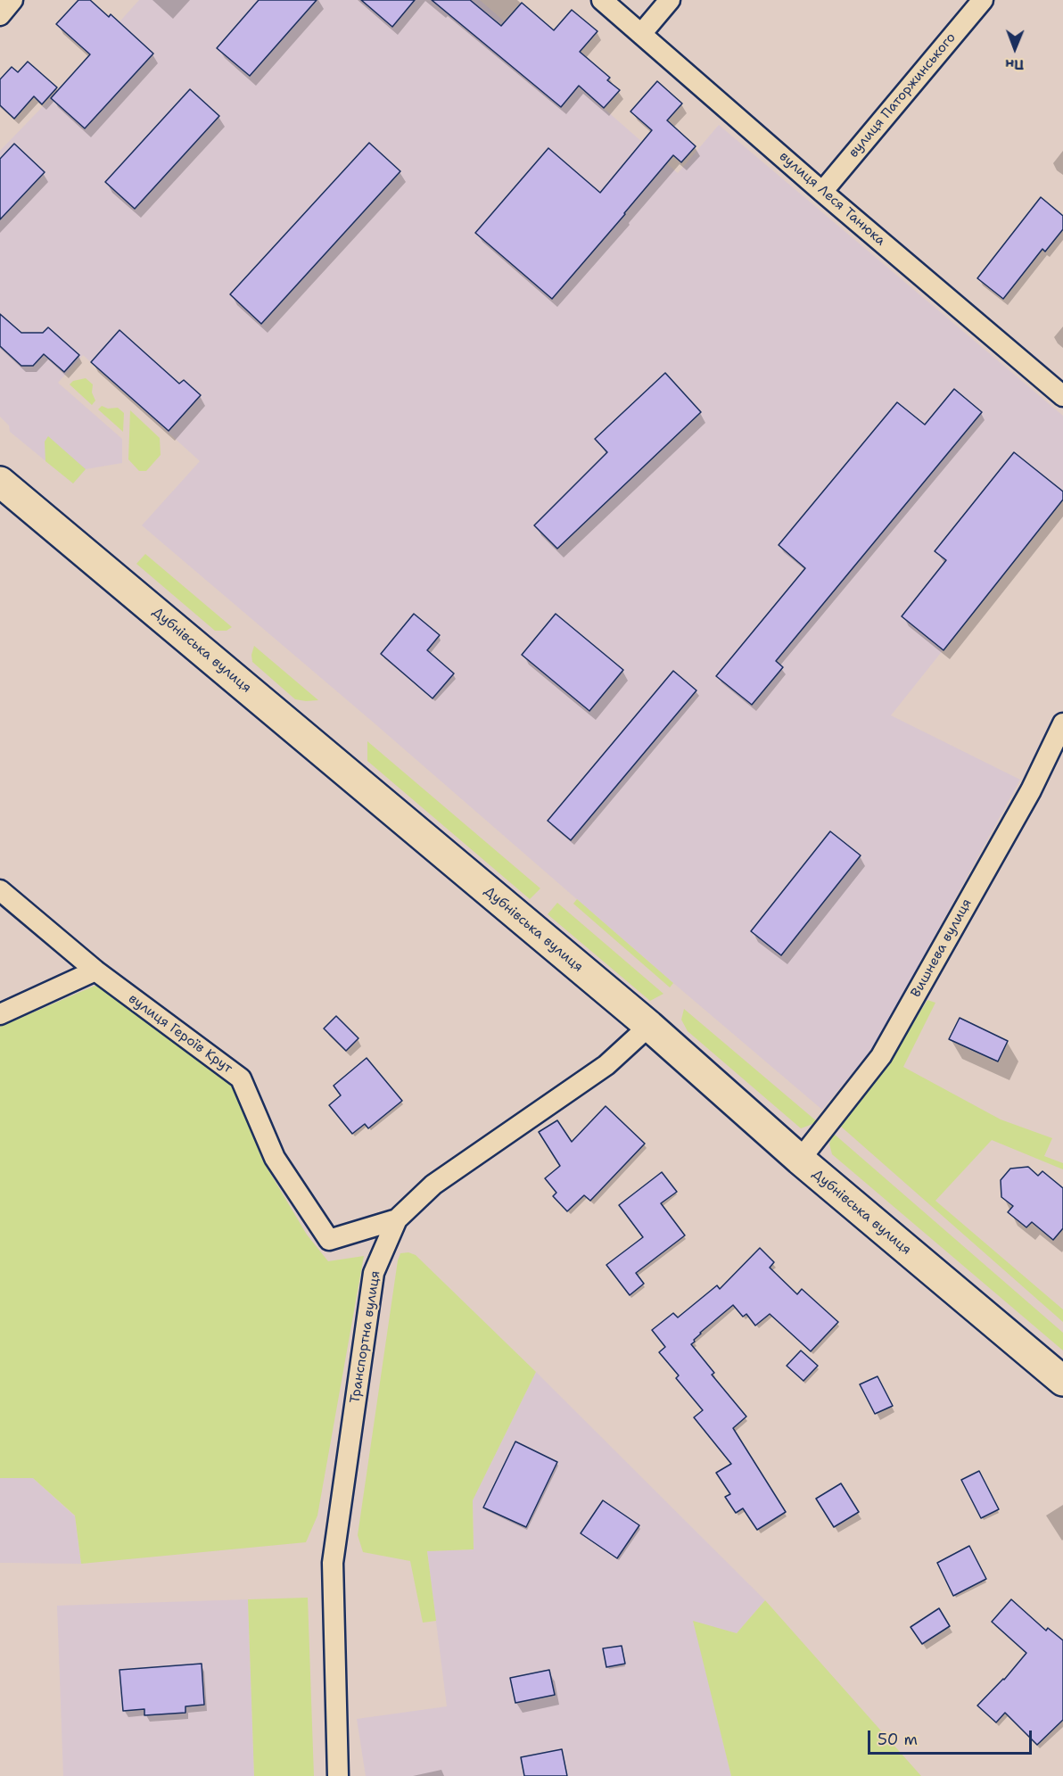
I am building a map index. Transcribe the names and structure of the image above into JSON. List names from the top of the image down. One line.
{"streets":{"main road":["Дубнівська вулиця"],"street":["вулиця Паторжинського","вулиця Леся Танюка","Вишнева вулиця","вулиця Героїв Крут","Транспортна вулиця"]},"crossings":[["вулиця Паторжинського","вулиця Леся Танюка"],["Дубнівська вулиця","Вишнева вулиця"],["Дубнівська вулиця","Транспортна вулиця"],["вулиця Героїв Крут","Транспортна вулиця"]],"scale_bar":"50 m","north":"bottom"}
